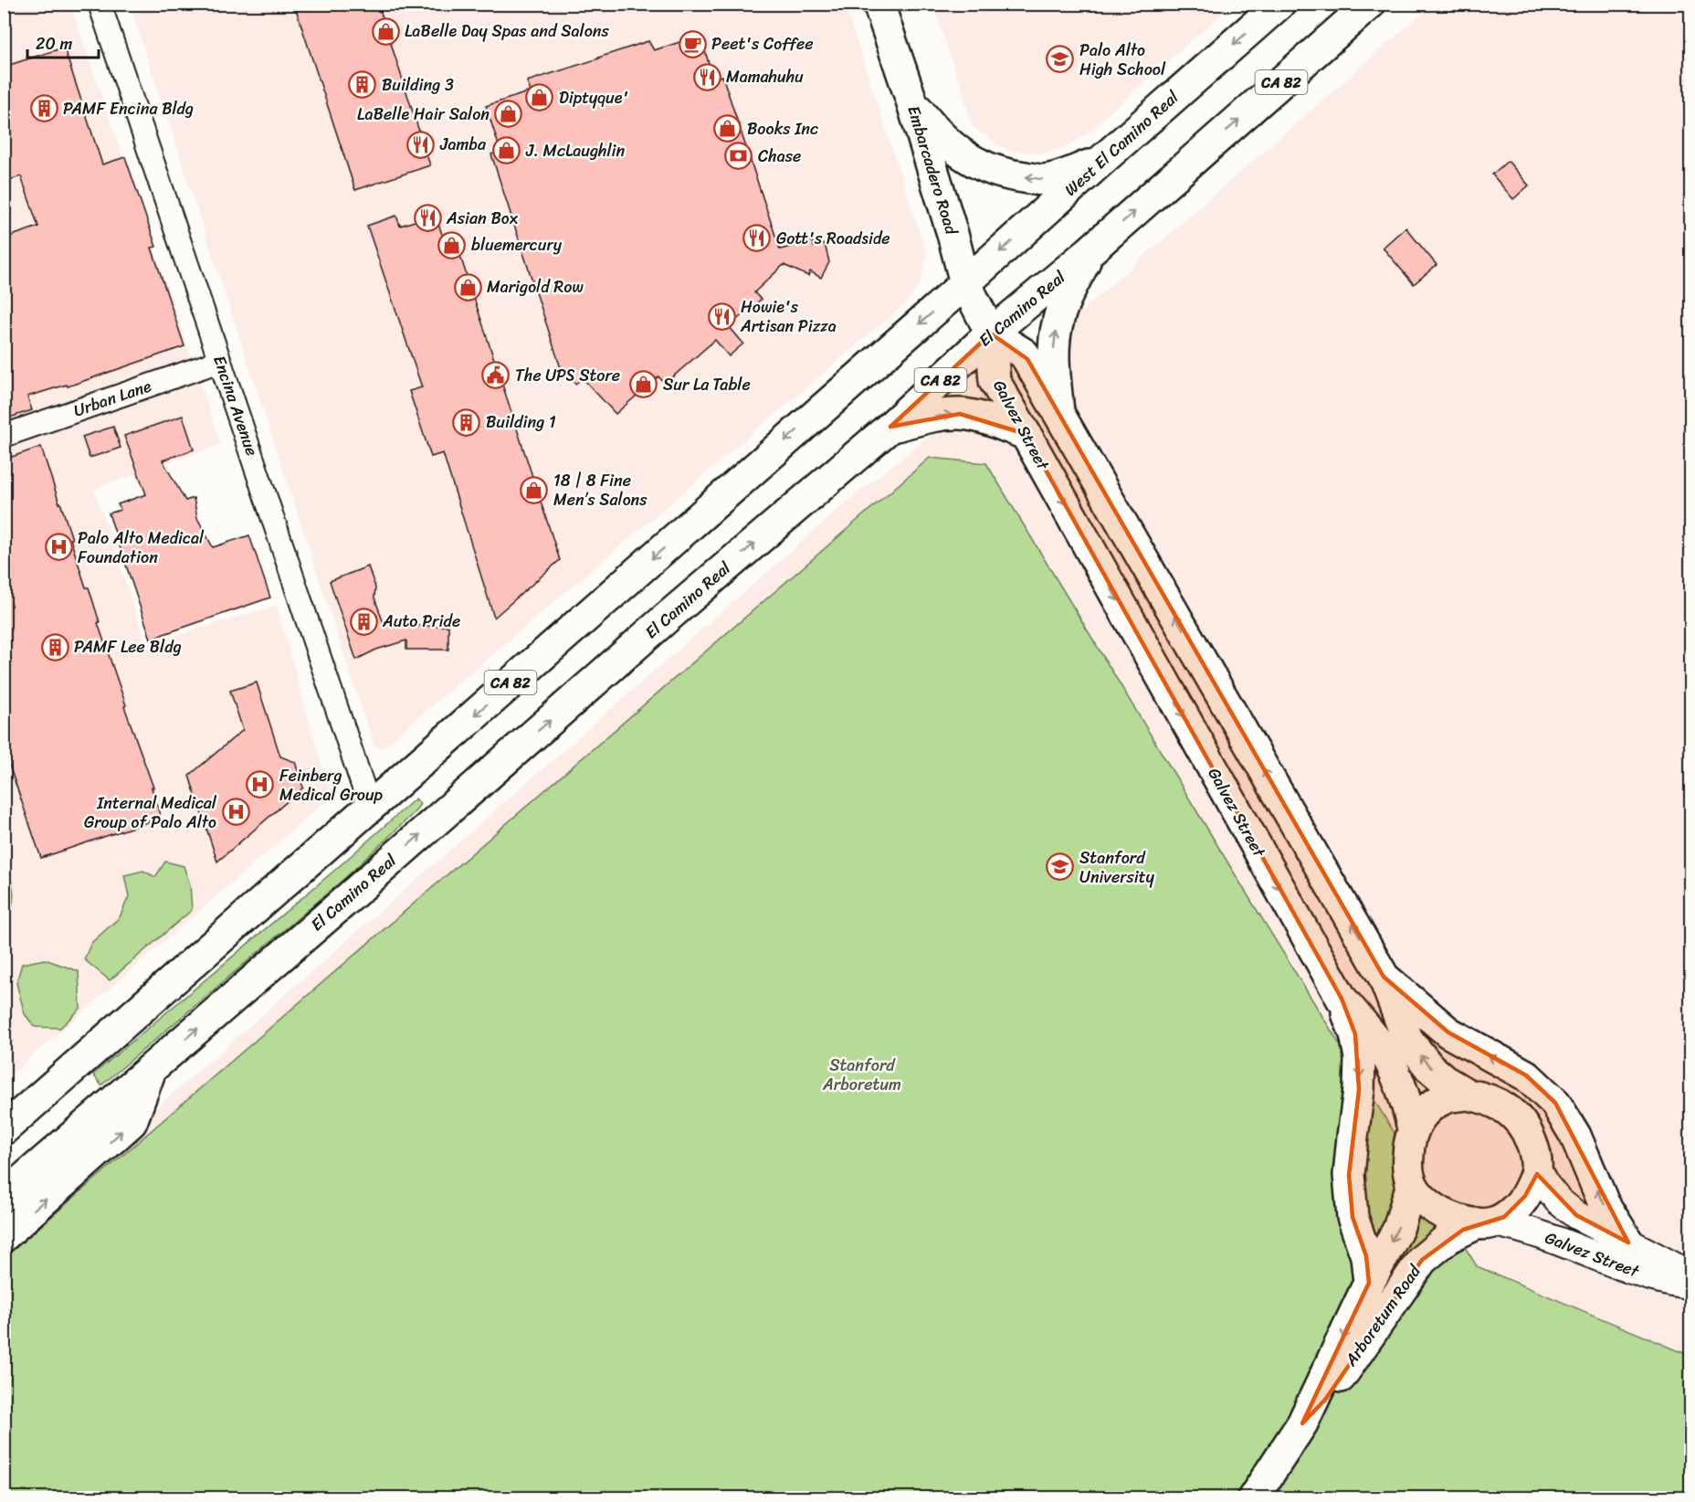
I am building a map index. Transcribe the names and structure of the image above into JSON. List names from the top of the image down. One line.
{"streets":{"main road":["CA 82","West El Camino Real","Embarcadero Road","El Camino Real","Galvez Street","Arboretum Road"],"street":["Urban Lane","Encina Avenue"]},"crossings":[["CA 82","West El Camino Real"],["CA 82","Embarcadero Road"],["CA 82","Encina Avenue"],["West El Camino Real","Embarcadero Road"],["Embarcadero Road","El Camino Real"],["Embarcadero Road","Galvez Street"],["El Camino Real","Galvez Street"],["Urban Lane","Encina Avenue"],["Galvez Street","Arboretum Road"]],"one_way":["West El Camino Real"],"parks":["Stanford Arboretum"],"places":{"shop":["LaBelle Day Spas and Salons","Diptyque'","LaBelle Hair Salon","Books Inc","J. McLaughlin","bluemercury","Marigold Row","Sur La Table","18 | 8 Fine Men’s Salons"],"cafe":["Peet's Coffee"],"school or university":["Palo Alto High School","Stanford University"],"restaurant":["Mamahuhu","Jamba","Asian Box","Gott's Roadside","Howie's Artisan Pizza"],"building":["Building 3","PAMF Encina Bldg","Building 1","Auto Pride","PAMF Lee Bldg"],"bank":["Chase"],"public building":["The UPS Store"],"hospital":["Palo Alto Medical Foundation","Feinberg Medical Group","Internal Medical Group of Palo Alto"]},"scale_bar":"20 m"}
